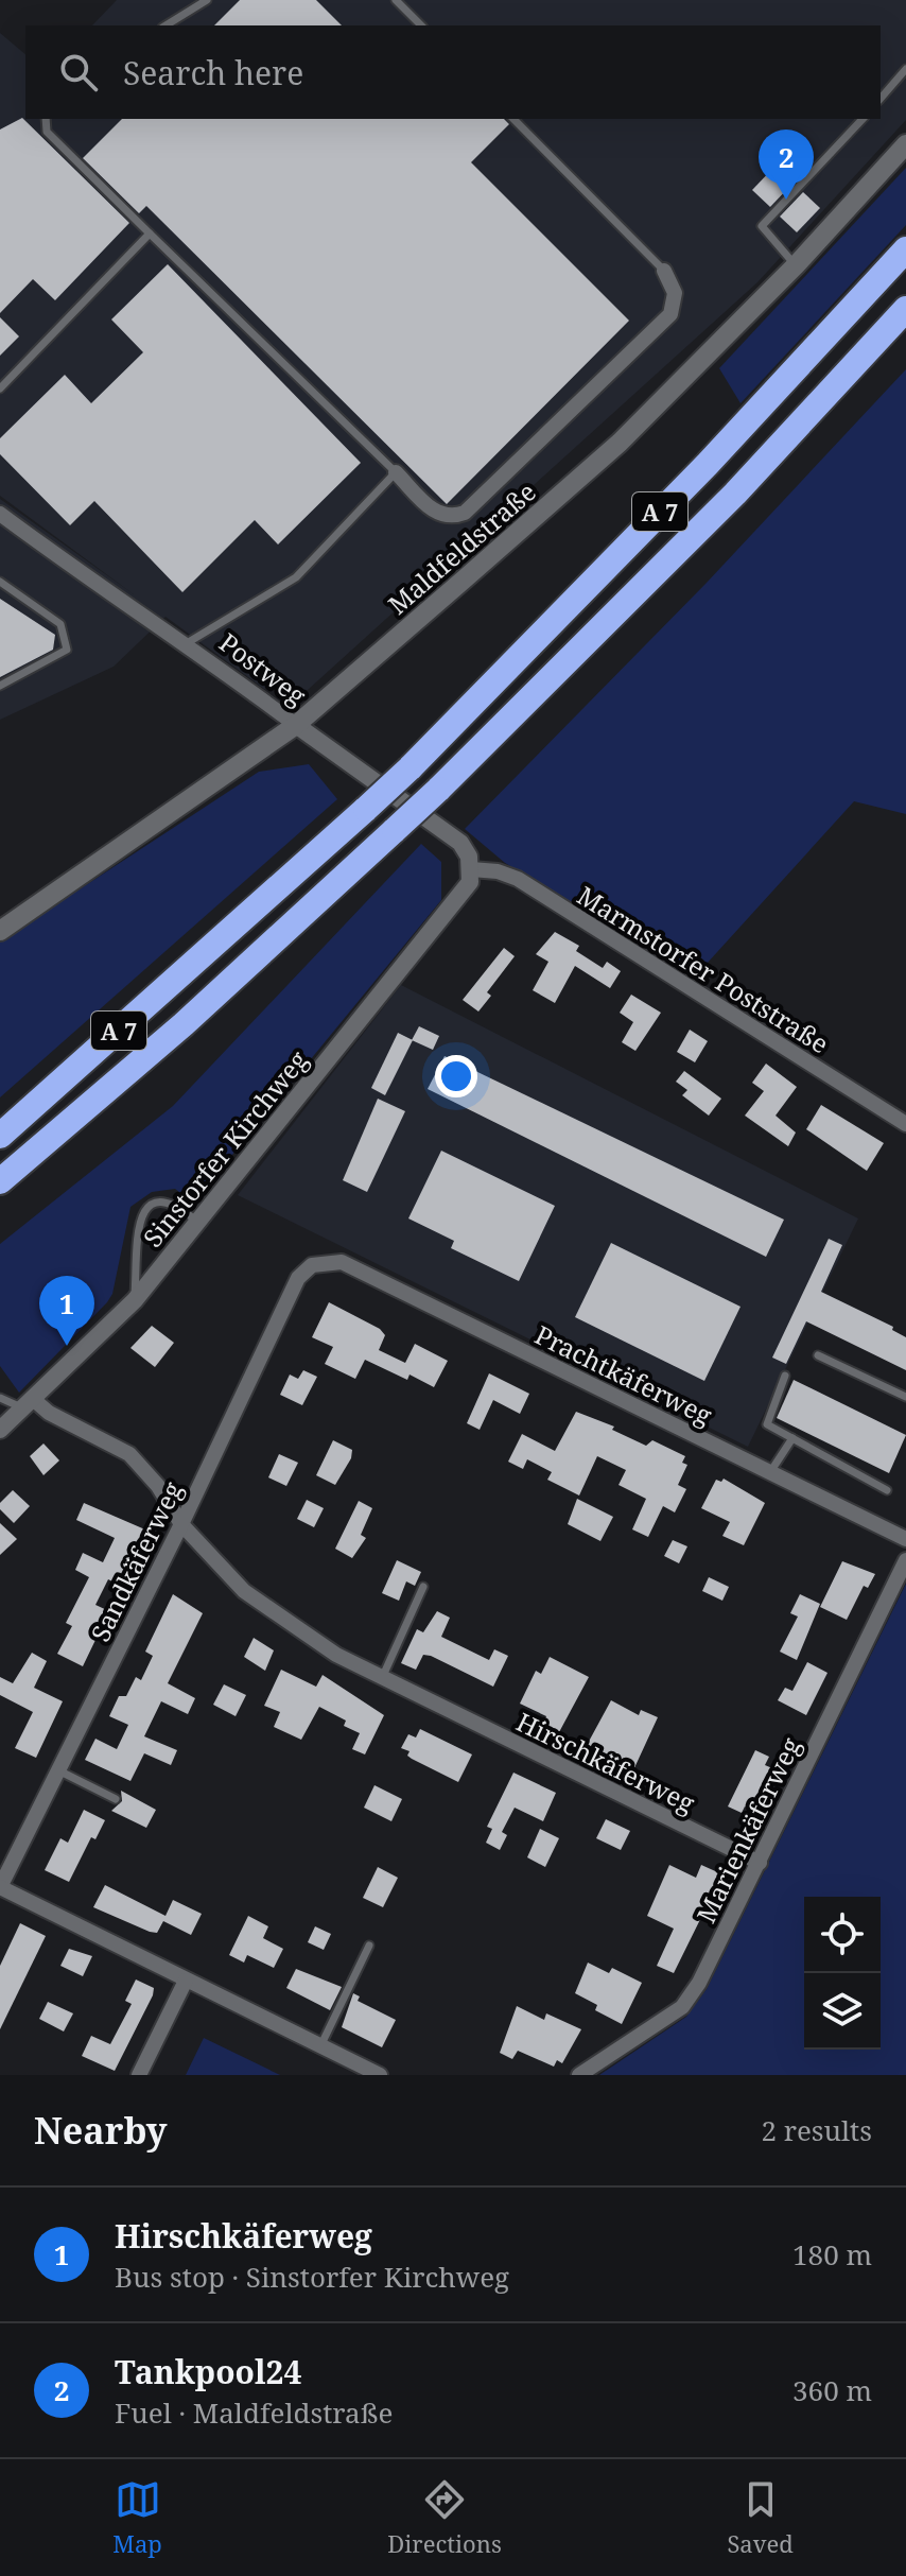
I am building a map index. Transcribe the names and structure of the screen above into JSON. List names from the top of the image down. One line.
{"streets":{"highway":["A 7"],"main road":["Maldfeldstraße"],"street":["Postweg","Marmstorfer Poststraße","Sinstorfer Kirchweg","Prachtkäferweg","Sandkäferweg","Hirschkäferweg","Marienkäferweg"]},"crossings":[["Maldfeldstraße","Postweg"],["Postweg","Marmstorfer Poststraße"],["Postweg","Sinstorfer Kirchweg"],["Marmstorfer Poststraße","Sinstorfer Kirchweg"],["Sinstorfer Kirchweg","Hirschkäferweg"],["Prachtkäferweg","Sandkäferweg"],["Sandkäferweg","Hirschkäferweg"],["Hirschkäferweg","Marienkäferweg"]],"page":{"search":"Search here","pins":["2","1"],"heading":["Nearby","2 results"],"list":[{"mark":"1","name":"Hirschkäferweg","note":"Bus stop · Sinstorfer Kirchweg","value":"180 m"},{"mark":"2","name":"Tankpool24","note":"Fuel · Maldfeldstraße","value":"360 m"}],"nav":["Map","Directions","Saved"]}}
